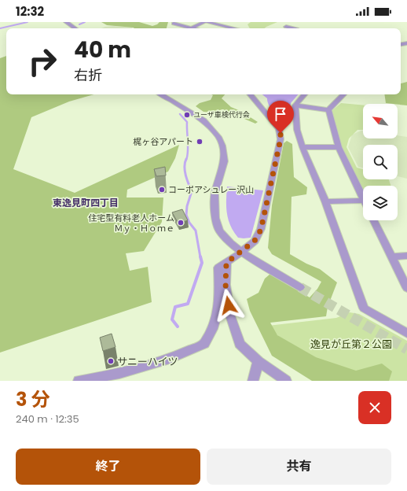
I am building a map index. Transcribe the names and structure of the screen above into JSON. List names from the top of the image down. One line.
{"districts":["東逸見町四丁目"],"parks":["逸見が丘第２公園"],"places":["ユーザ車検代行会","梶ヶ谷アパート","コーポアシュレー沢山","住宅型有料老人ホーム Ｍｙ・Ｈｏｍｅ","サニーハイツ"],"north":"top left","page":{"status":"12:32","turn":["40 m","右折"],"heading":["3 分","240 m · 12:35"],"buttons":["終了","共有"]}}
